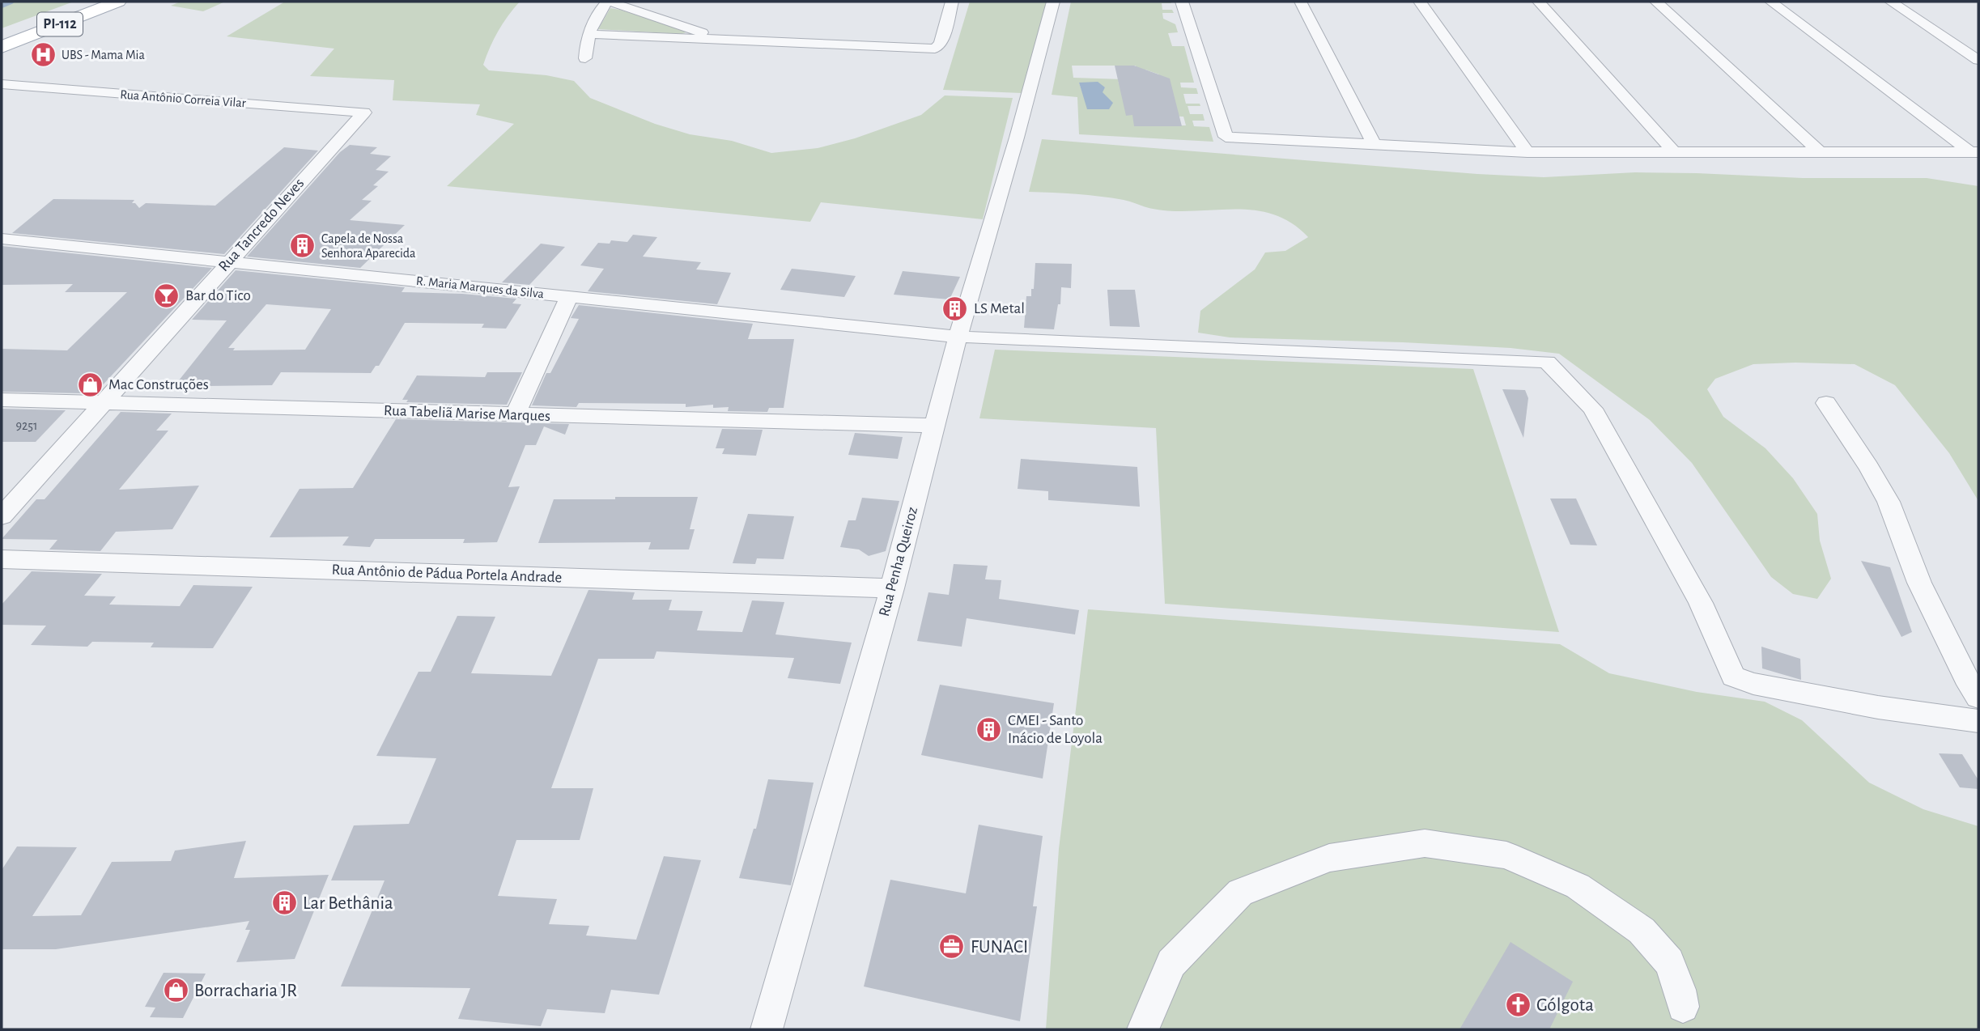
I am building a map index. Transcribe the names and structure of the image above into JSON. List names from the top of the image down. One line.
{"streets":{"main road":["PI-112"],"street":["Rua Antônio Correia Vilar","Rua Tancredo Neves","R. Maria Marques da Silva","Rua Tabeliã Marise Marques","Rua Penha Queiroz","Rua Antônio de Pádua Portela Andrade"]},"crossings":[["Rua Antônio Correia Vilar","Rua Tancredo Neves"],["Rua Tancredo Neves","R. Maria Marques da Silva"],["Rua Tancredo Neves","Rua Tabeliã Marise Marques"],["R. Maria Marques da Silva","Rua Penha Queiroz"],["Rua Tabeliã Marise Marques","Rua Penha Queiroz"],["Rua Penha Queiroz","Rua Antônio de Pádua Portela Andrade"]],"places":{"hospital":["UBS - Mama Mia"],"building":["Capela de Nossa Senhora Aparecida","LS Metal","CMEI - Santo Inácio de Loyola","Lar Bethânia"],"bar":["Bar do Tico"],"shop":["Mac Construções","Borracharia JR"],"office":["FUNACI"],"church":["Gólgota"]},"house_numbers":["9251"]}
